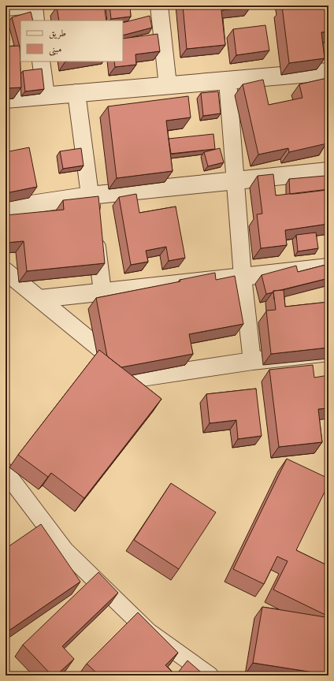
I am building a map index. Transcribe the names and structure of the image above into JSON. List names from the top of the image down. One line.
{"legend":["طريق","مبنى"]}
